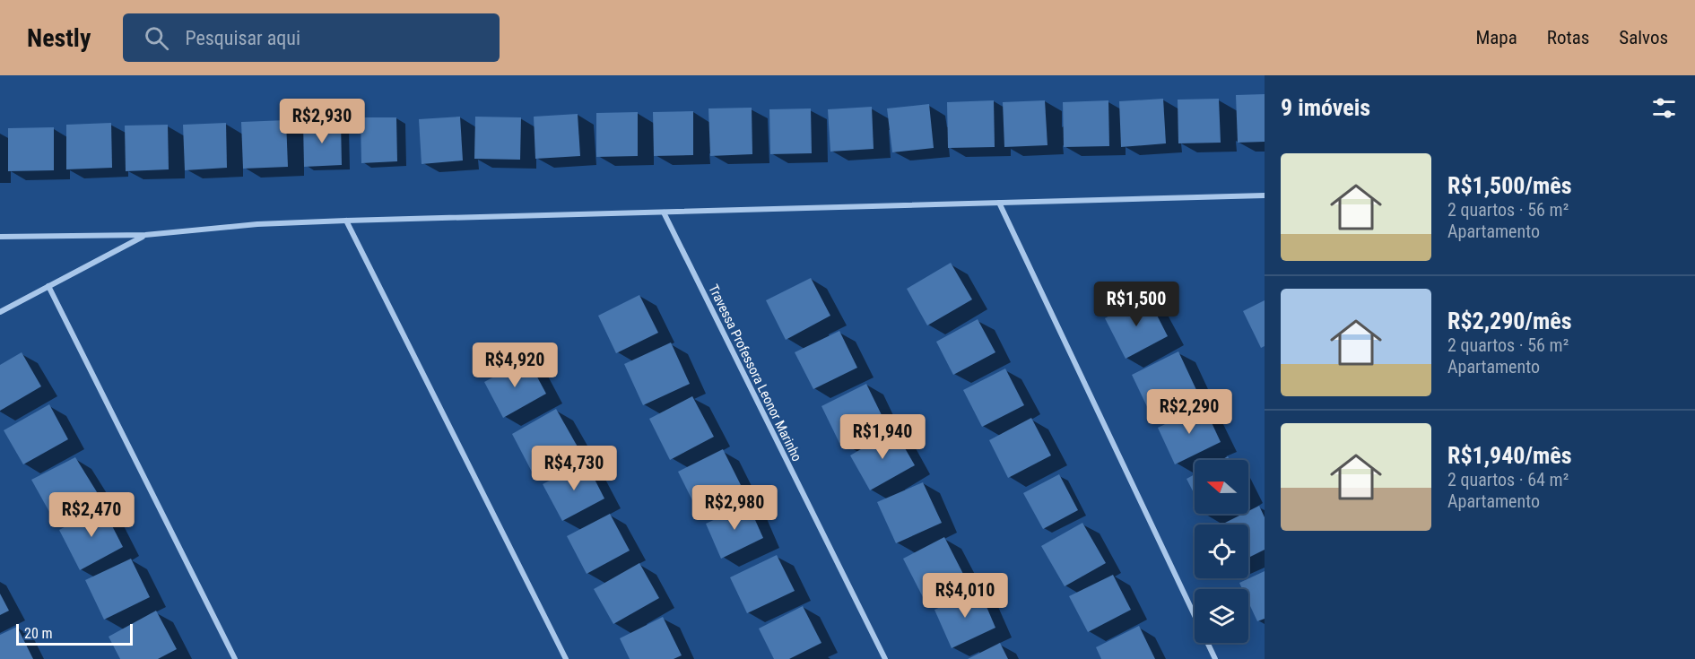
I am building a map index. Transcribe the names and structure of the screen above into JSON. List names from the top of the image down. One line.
{"streets":{"street":["Travessa Professora Leonor Marinho"]},"scale_bar":"20 m","north":"left","page":{"header":"Nestly","search":"Pesquisar aqui","nav":["Mapa","Rotas","Salvos"],"heading":"9 imóveis","price":["R$2,930","R$1,500","R$4,920","R$2,290","R$1,940","R$4,730","R$2,980","R$2,470","R$4,010"],"list":[{"name":"R$1,500/mês","note":"2 quartos · 56 m² · Apartamento"},{"name":"R$2,290/mês","note":"2 quartos · 56 m² · Apartamento"},{"name":"R$1,940/mês","note":"2 quartos · 64 m² · Apartamento"}],"scale":"20 m"}}
